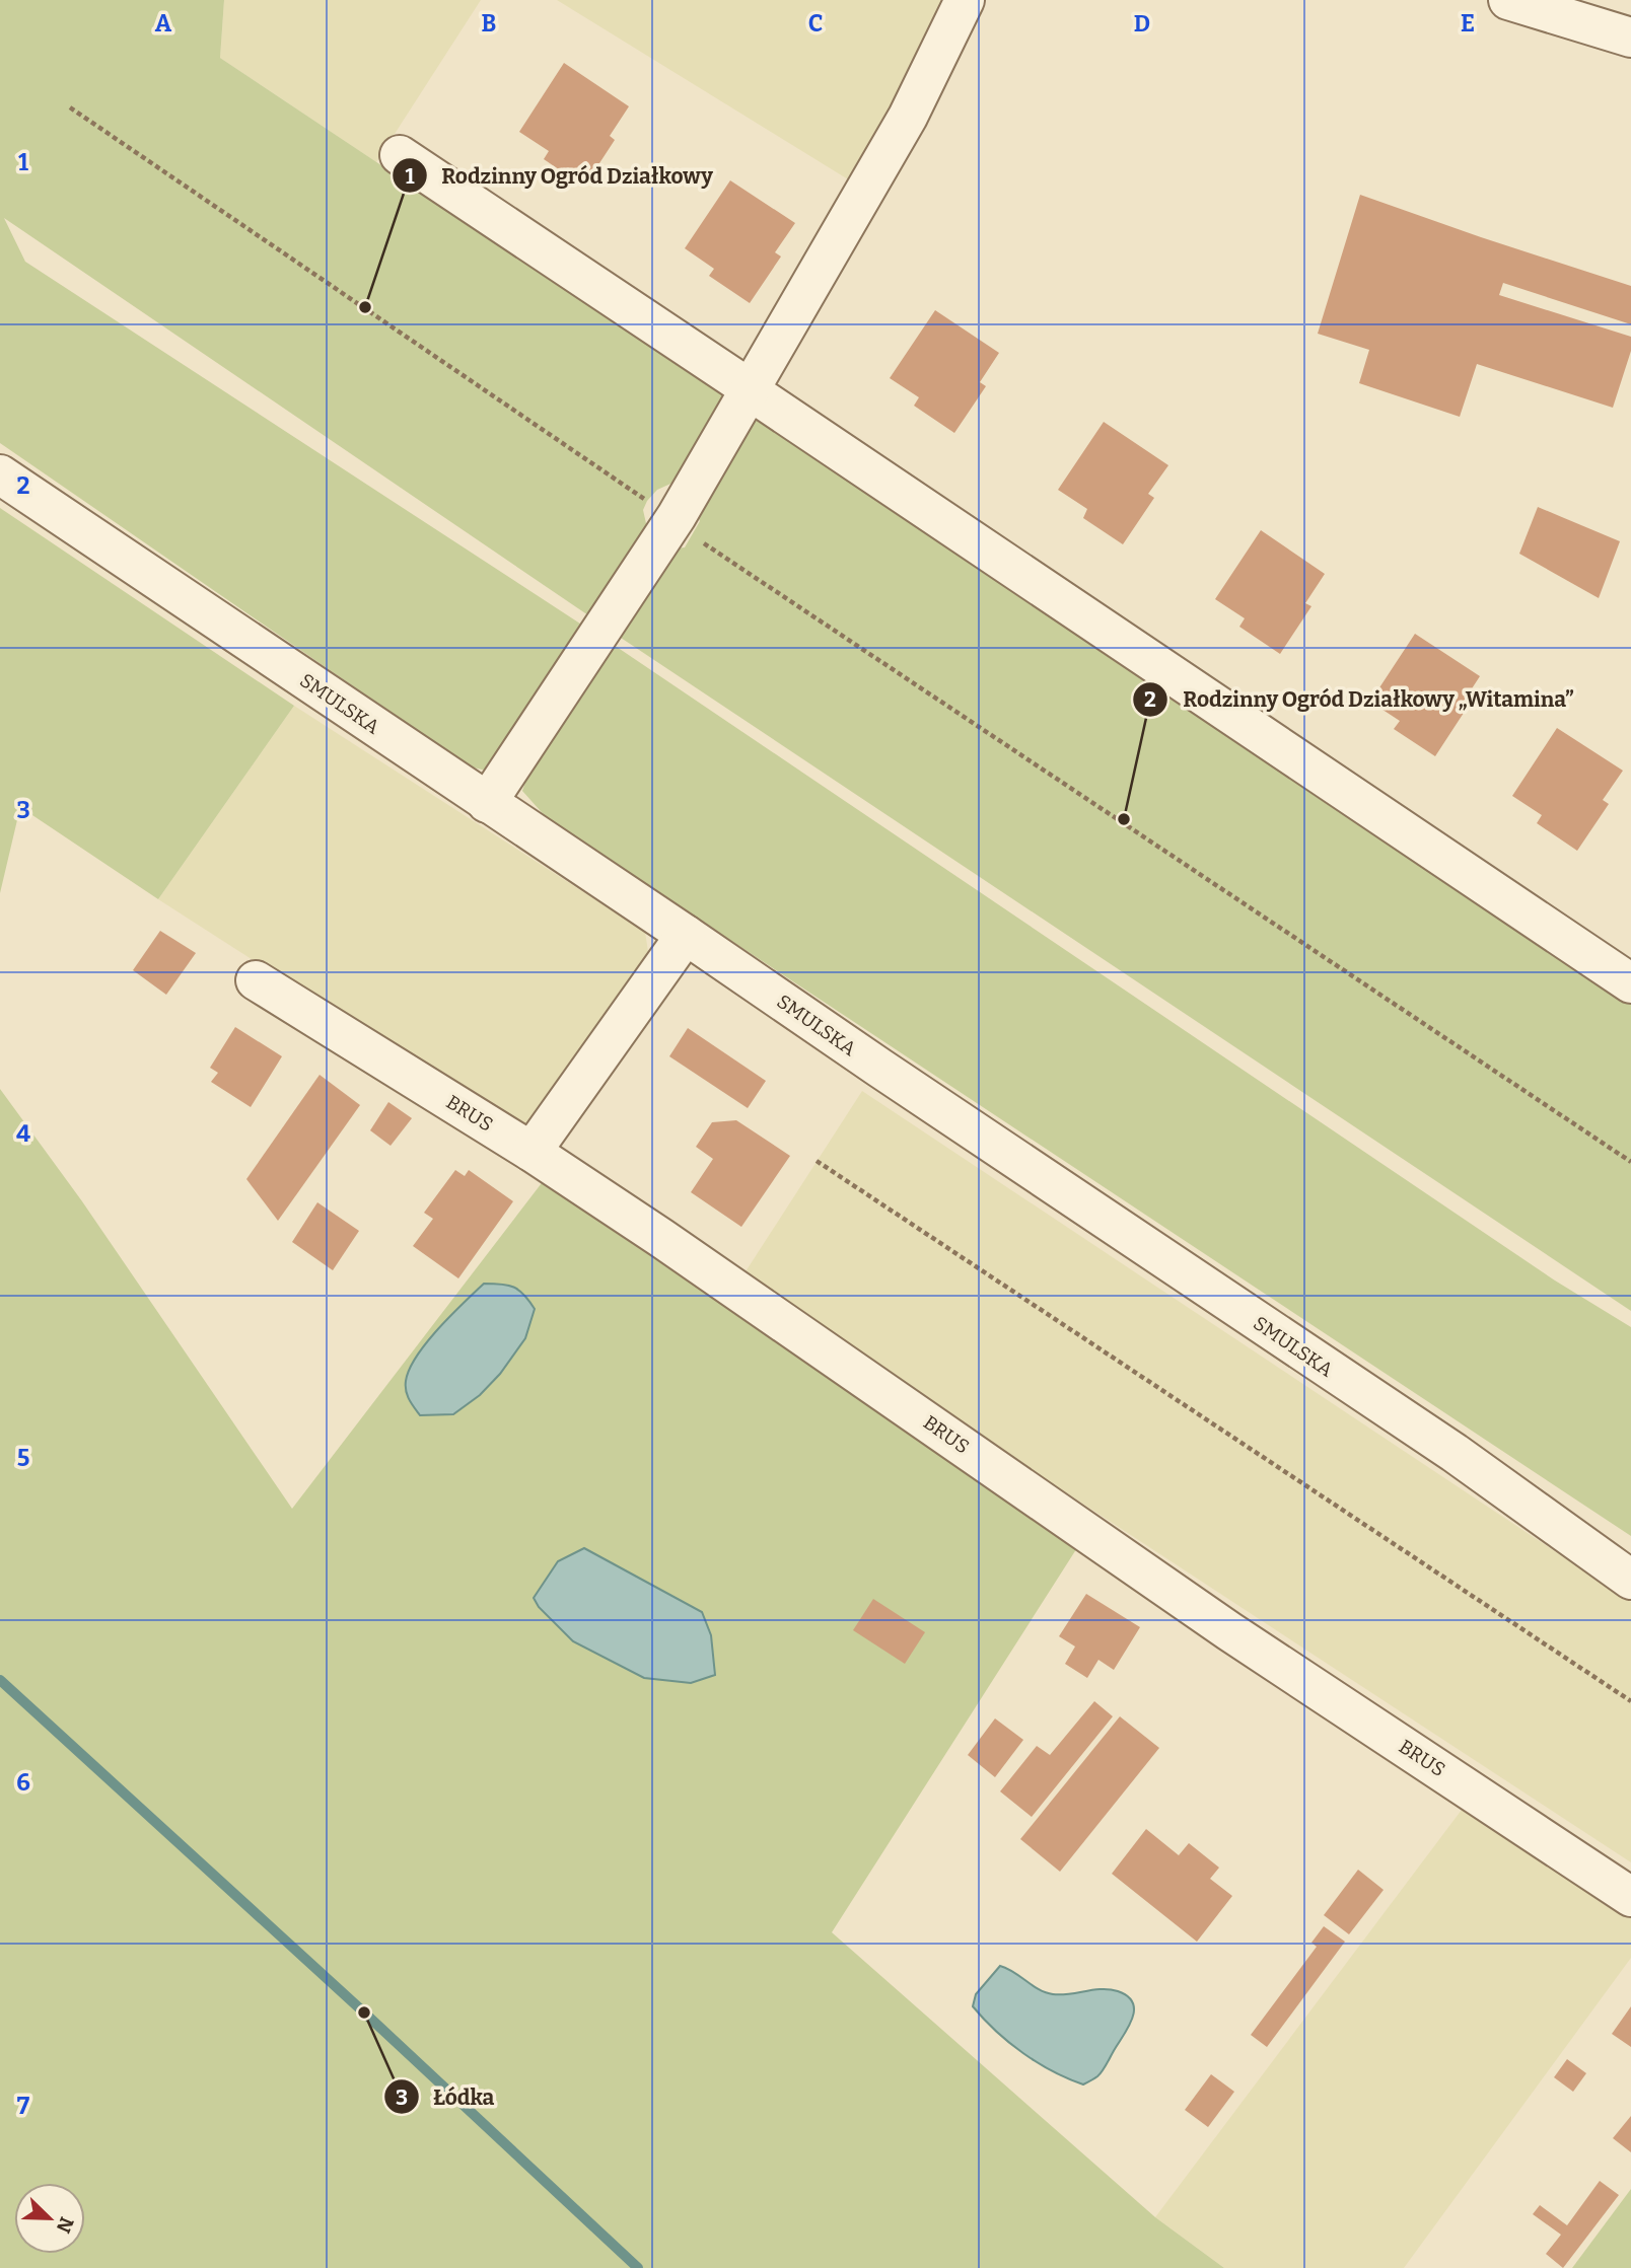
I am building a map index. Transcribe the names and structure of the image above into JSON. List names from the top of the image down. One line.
{"streets":{"street":["SMULSKA","BRUS"]},"places":["Rodzinny Ogród Działkowy","Rodzinny Ogród Działkowy „Witamina”","Łódka"],"north":"bottom right","grid":{"columns":["A","B","C","D","E"],"rows":["1","2","3","4","5","6","7"]}}
